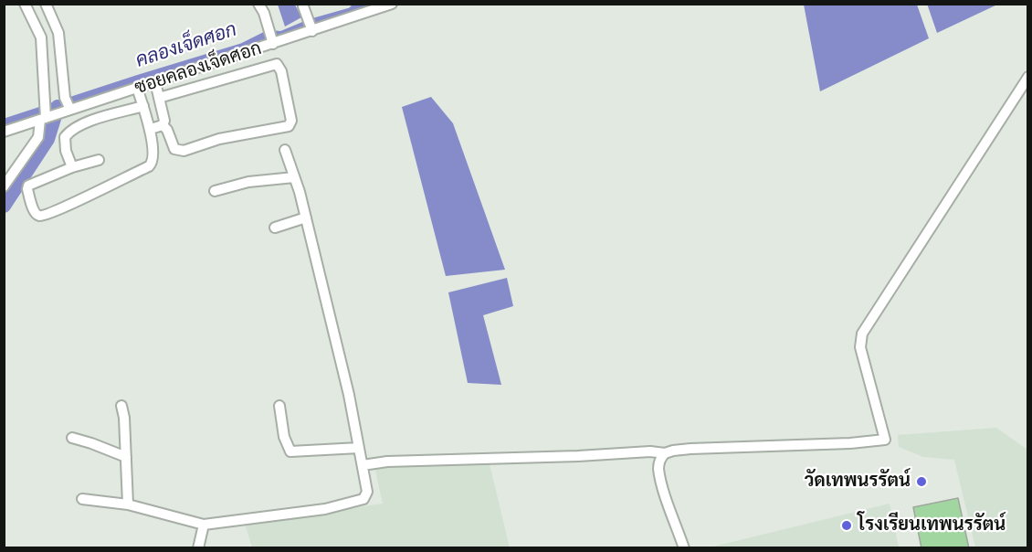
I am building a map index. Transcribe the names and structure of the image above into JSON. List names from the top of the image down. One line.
{"streets":{"street":["ซอยคลองเจ็ดศอก"]},"water":["คลองเจ็ดศอก"],"places":["วัดเทพนรรัตน์","โรงเรียนเทพนรรัตน์"]}
